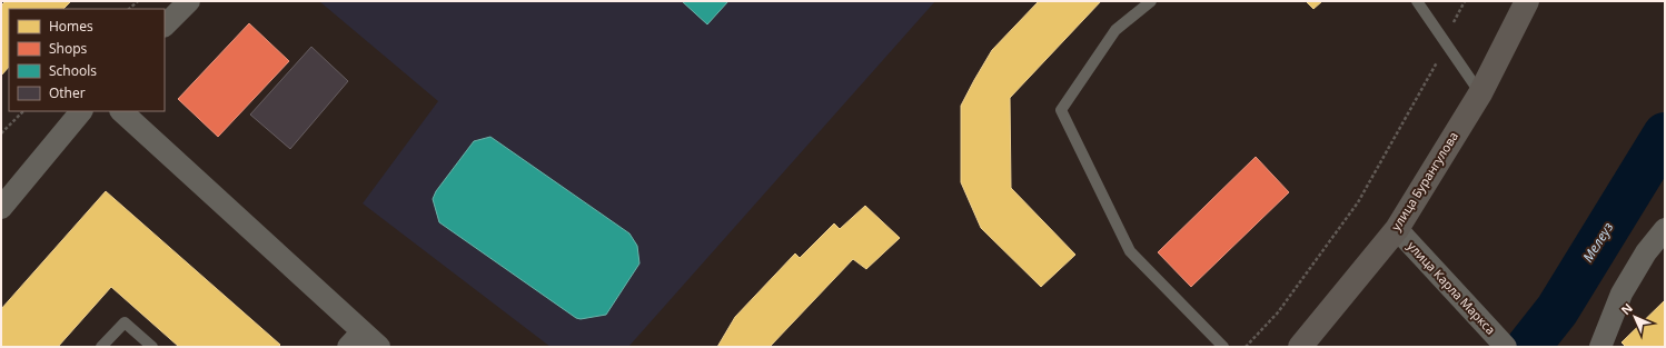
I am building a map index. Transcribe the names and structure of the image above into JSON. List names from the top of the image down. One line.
{"streets":{"main road":["улица Бурангулова"],"street":["улица Карла Маркса"]},"crossings":[["улица Бурангулова","улица Карла Маркса"]],"water":["Мелеуз"],"legend":["Homes","Shops","Schools","Other"],"north":"top left"}
